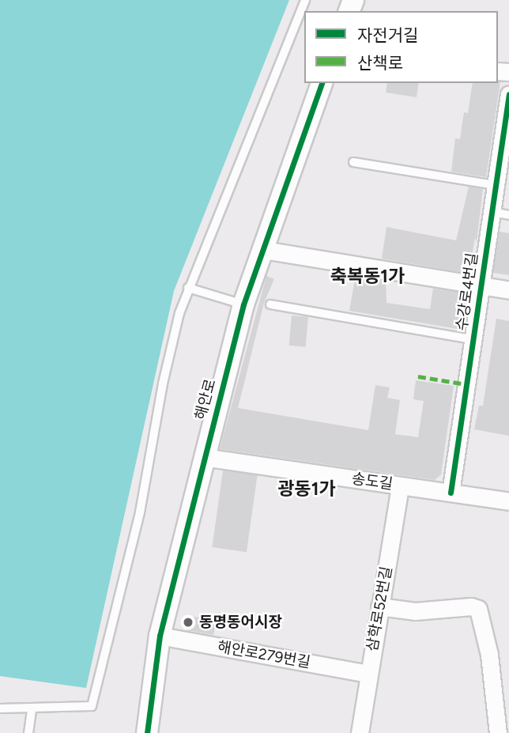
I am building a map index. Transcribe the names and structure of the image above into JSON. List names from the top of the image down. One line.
{"streets":{"street":["수강로4번길","해안로","송도길","삼학로52번길","해안로279번길"]},"crossings":[["수강로4번길","송도길"],["해안로","송도길"],["해안로","해안로279번길"],["송도길","삼학로52번길"],["삼학로52번길","해안로279번길"]],"districts":["축복동1가","광동1가"],"places":["동명동어시장"],"legend":["자전거길","산책로"]}
